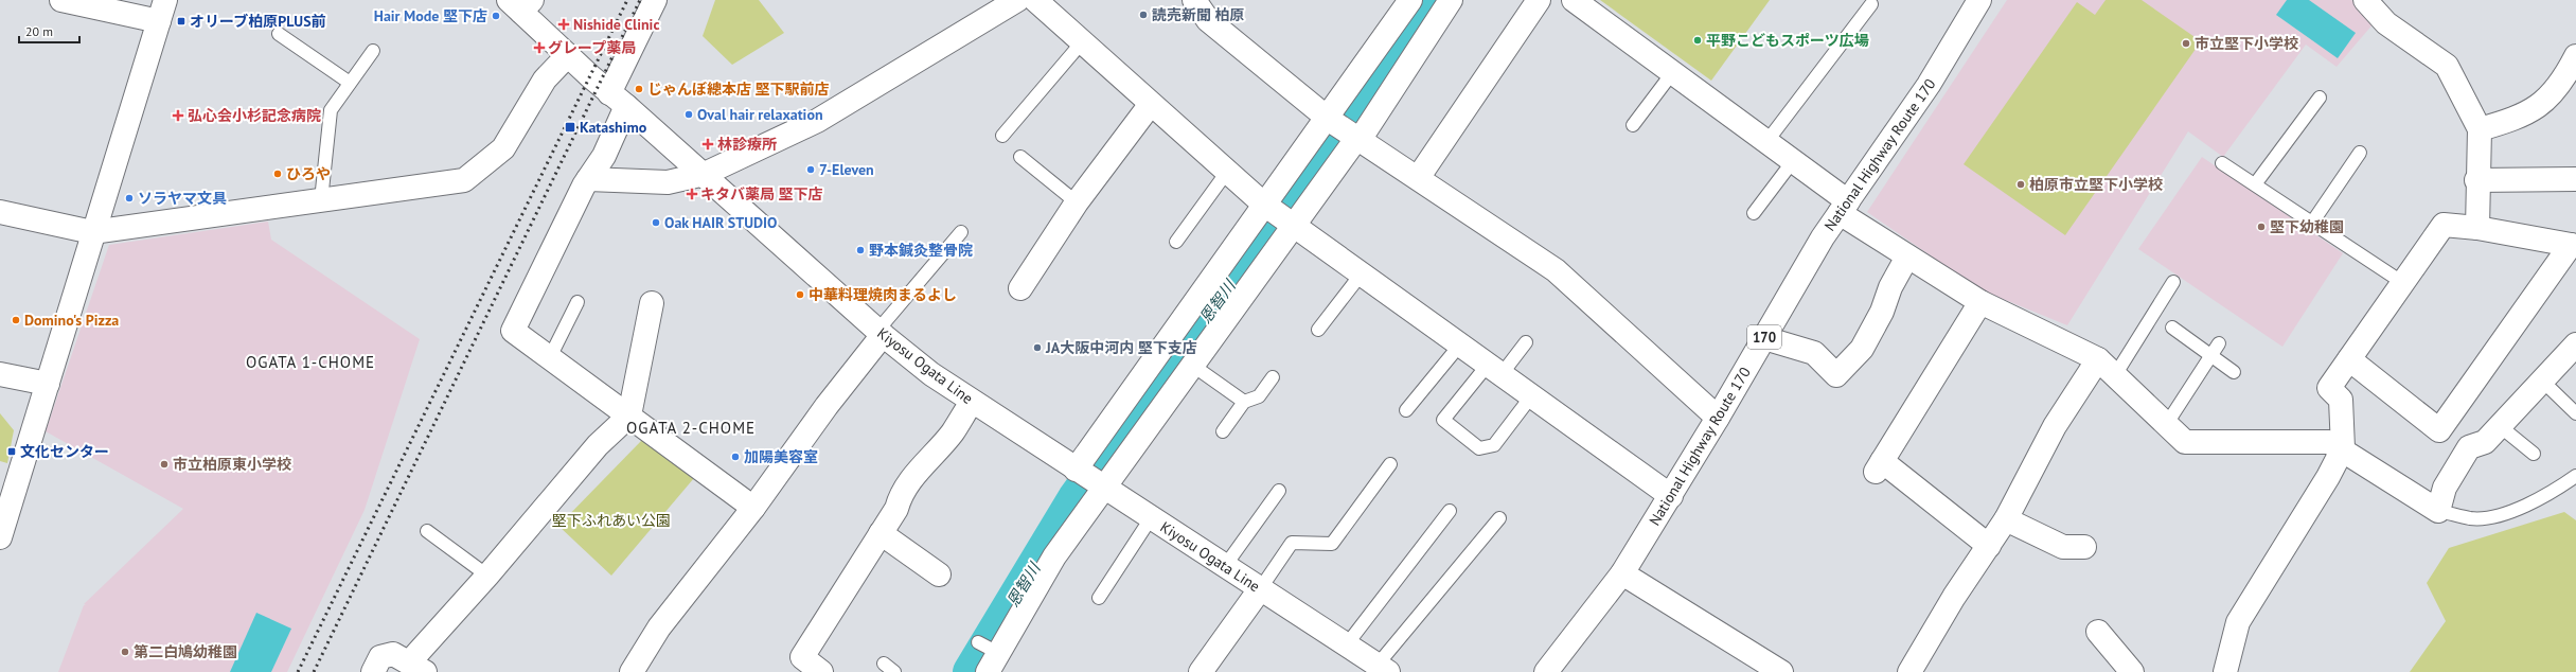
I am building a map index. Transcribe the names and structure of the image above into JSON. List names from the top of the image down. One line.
{"streets":{"main road":["National Highway Route 170","170","Kiyosu Ogata Line"]},"districts":["OGATA 1-CHOME","OGATA 2-CHOME"],"water":["恩智川"],"parks":["堅下ふれあい公園"],"places":{"other":["読売新聞 柏原","Hair Mode 堅下店","平野こどもスポーツ広場","市立堅下小学校","じゃんぼ總本店 堅下駅前店","Oval hair relaxation","7-Eleven","ひろや","柏原市立堅下小学校","ソラヤマ文具","Oak HAIR STUDIO","堅下幼稚園","野本鍼灸整骨院","中華料理焼肉まるよし","Domino's Pizza","JA大阪中河内 堅下支店","加陽美容室","市立柏原東小学校","第二白鳩幼稚園"],"transit":["オリーブ柏原PLUS前","Katashimo","文化センター"],"health":["Nishide Clinic","グレープ薬局","弘心会小杉記念病院","林診療所","キタバ薬局 堅下店"]},"scale_bar":"20 m"}
